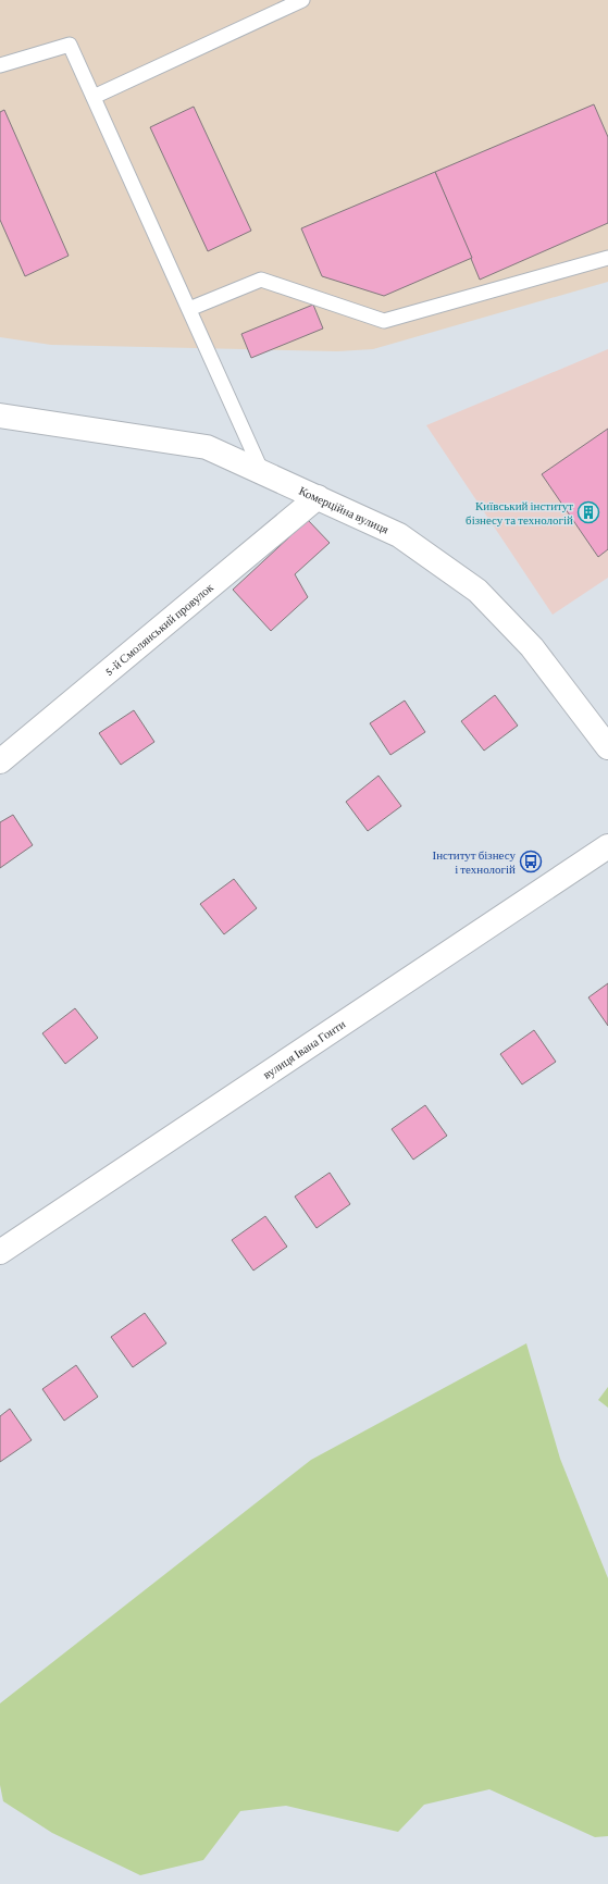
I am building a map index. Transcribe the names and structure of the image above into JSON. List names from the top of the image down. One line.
{"streets":{"street":["Комерційна вулиця","5-й Смолянський провулок","вулиця Івана Гонти"]},"crossings":[["Комерційна вулиця","5-й Смолянський провулок"]],"places":{"building":["Київський інститут бізнесу та технологій"],"bus stop":["Інститут бізнесу і технологій"]}}
